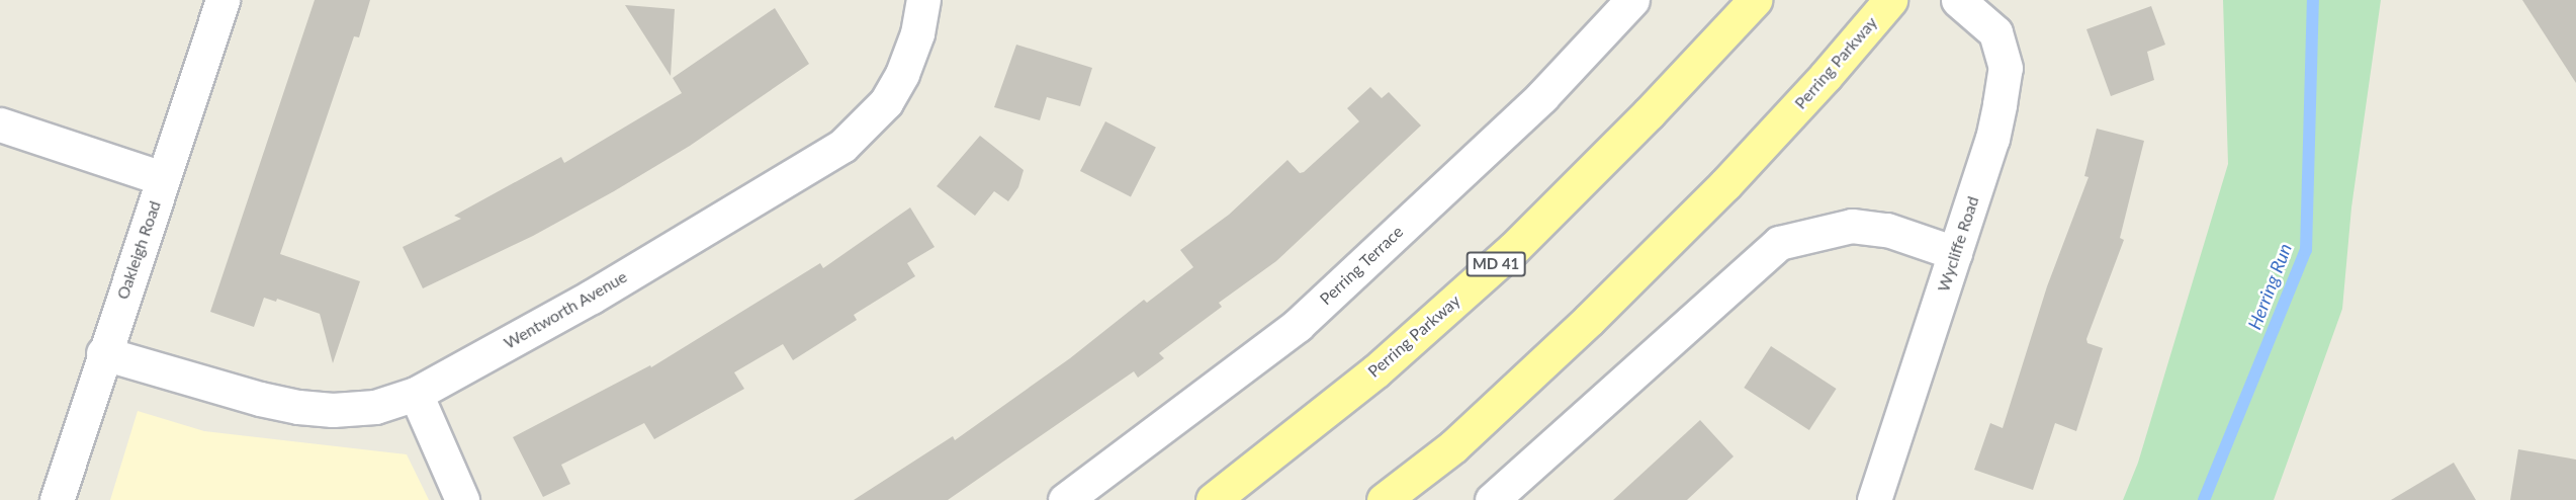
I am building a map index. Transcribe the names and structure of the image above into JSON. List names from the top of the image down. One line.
{"streets":{"main road":["Perring Parkway","MD 41"],"street":["Wycliffe Road","Oakleigh Road","Perring Terrace","Wentworth Avenue"]},"crossings":[["Oakleigh Road","Wentworth Avenue"]],"water":["Herring Run"]}
